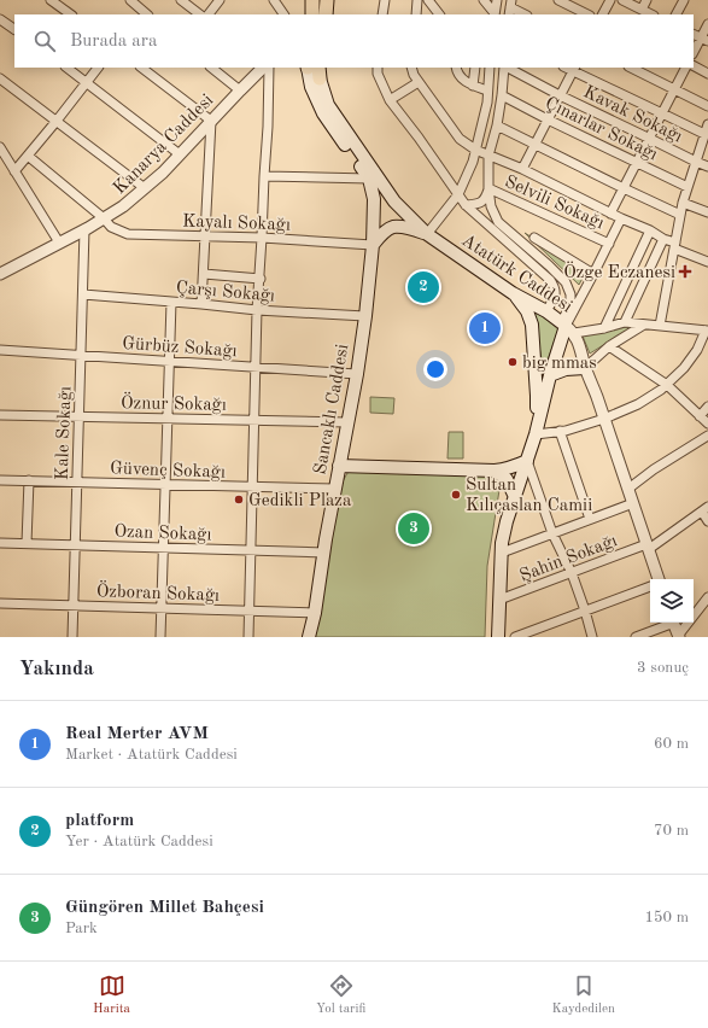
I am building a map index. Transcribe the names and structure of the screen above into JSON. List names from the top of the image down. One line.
{"streets":{"main road":["Atatürk Caddesi","Sancaklı Caddesi"],"street":["Kavak Sokağı","Çınarlar Sokağı","Kanarya Caddesi","Selvili Sokağı","Kayalı Sokağı","Çarşı Sokağı","Gürbüz Sokağı","Öznur Sokağı","Kale Sokağı","Güvenç Sokağı","Ozan Sokağı","Şahin Sokağı","Özboran Sokağı"]},"crossings":[["Kanarya Caddesi","Kayalı Sokağı"],["Kanarya Caddesi","Kale Sokağı"],["Kayalı Sokağı","Sancaklı Caddesi"],["Atatürk Caddesi","Sancaklı Caddesi"],["Atatürk Caddesi","Şahin Sokağı"],["Çarşı Sokağı","Sancaklı Caddesi"],["Çarşı Sokağı","Kale Sokağı"],["Gürbüz Sokağı","Sancaklı Caddesi"],["Gürbüz Sokağı","Kale Sokağı"],["Öznur Sokağı","Sancaklı Caddesi"],["Öznur Sokağı","Kale Sokağı"],["Sancaklı Caddesi","Güvenç Sokağı"],["Sancaklı Caddesi","Ozan Sokağı"],["Sancaklı Caddesi","Özboran Sokağı"],["Kale Sokağı","Güvenç Sokağı"],["Kale Sokağı","Ozan Sokağı"],["Kale Sokağı","Özboran Sokağı"]],"places":{"health":["Özge Eczanesi"],"other":["big mmas","Sultan Kılıçaslan Camii","Gedikli Plaza"]},"page":{"search":"Burada ara","pins":["2","1","3"],"heading":["Yakında","3 sonuç"],"list":[{"mark":"1","name":"Real Merter AVM","note":"Market · Atatürk Caddesi","value":"60 m"},{"mark":"2","name":"platform","note":"Yer · Atatürk Caddesi","value":"70 m"},{"mark":"3","name":"Güngören Millet Bahçesi","note":"Park","value":"150 m"}],"nav":["Harita","Yol tarifi","Kaydedilen"]}}
